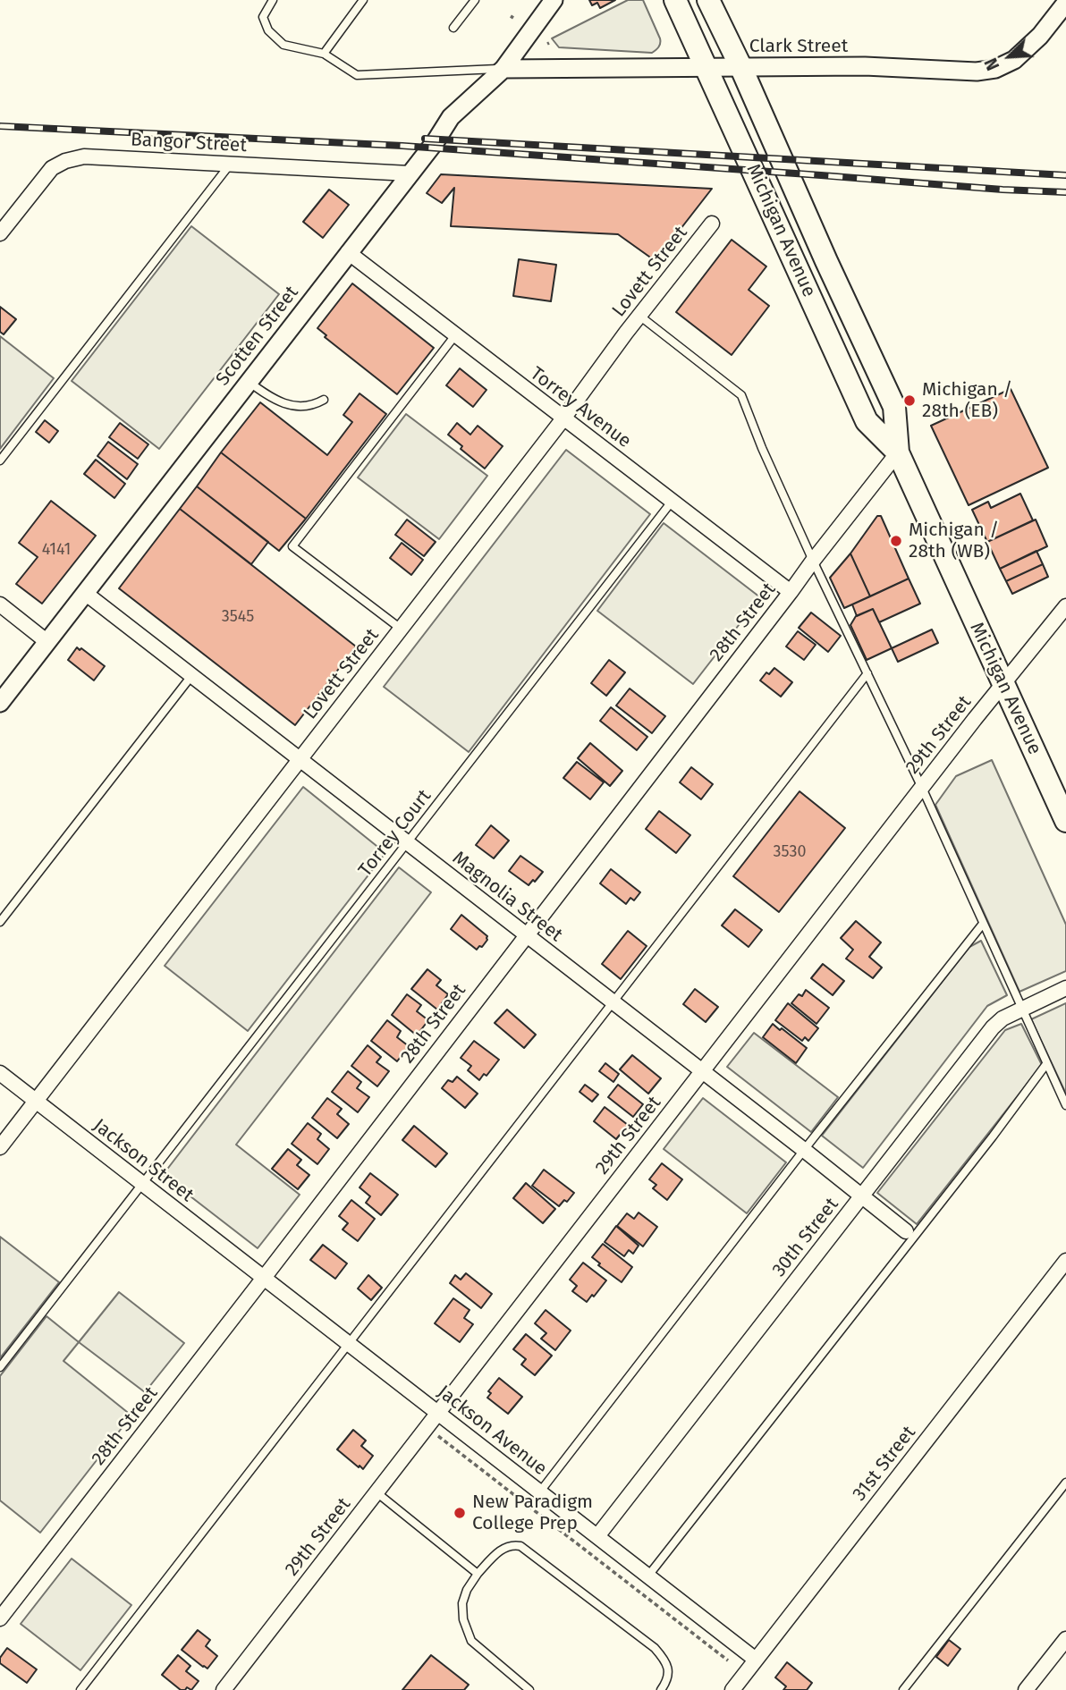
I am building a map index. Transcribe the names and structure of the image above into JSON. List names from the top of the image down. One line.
{"streets":{"main road":["Michigan Avenue"],"street":["Clark Street","Bangor Street","Lovett Street","Scotten Street","Torrey Avenue","28th Street","29th Street","Magnolia Street","Jackson Street","30th Street","Jackson Avenue","31st Street"],"lane":["Torrey Court"]},"crossings":[["Clark Street","Michigan Avenue"],["Clark Street","Scotten Street"],["Bangor Street","Scotten Street"],["Michigan Avenue","28th Street"],["Michigan Avenue","29th Street"],["Lovett Street","Torrey Avenue"],["Lovett Street","Magnolia Street"],["Lovett Street","Jackson Street"],["Scotten Street","Torrey Avenue"],["Scotten Street","Magnolia Street"],["Torrey Avenue","28th Street"],["Torrey Avenue","Torrey Court"],["28th Street","Magnolia Street"],["28th Street","Jackson Street"],["28th Street","Jackson Avenue"],["29th Street","Magnolia Street"],["29th Street","Jackson Avenue"],["Torrey Court","Magnolia Street"],["Torrey Court","Jackson Street"],["Magnolia Street","30th Street"],["Jackson Street","Jackson Avenue"],["30th Street","Jackson Avenue"],["Jackson Avenue","31st Street"]],"places":["Michigan / 28th (EB)","Michigan / 28th (WB)","New Paradigm College Prep"],"house_numbers":["4141","3545","3530"],"north":"bottom left"}
